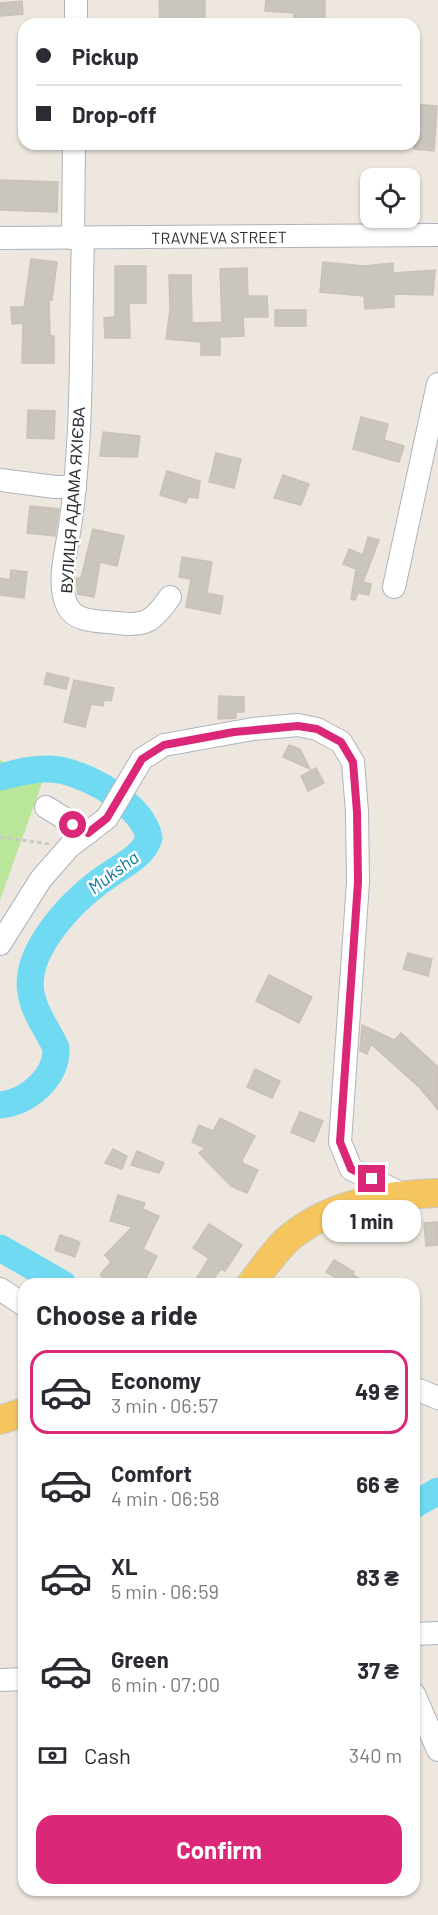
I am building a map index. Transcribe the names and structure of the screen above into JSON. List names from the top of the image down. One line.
{"streets":{"street":["TRAVNEVA STREET","ВУЛИЦЯ АДАМА ЯХІЄВА"]},"crossings":[["TRAVNEVA STREET","ВУЛИЦЯ АДАМА ЯХІЄВА"]],"water":["Muksha"],"page":{"banner":["Pickup","Drop-off"],"bubble":"1 min","heading":"Choose a ride","list":[{"name":"Economy","note":"3 min · 06:57","value":"49 ₴"},{"name":"Comfort","note":"4 min · 06:58","value":"66 ₴"},{"name":"XL","note":"5 min · 06:59","value":"83 ₴"},{"name":"Green","note":"6 min · 07:00","value":"37 ₴"}],"pay":["Cash","340 m"],"buttons":"Confirm"}}
